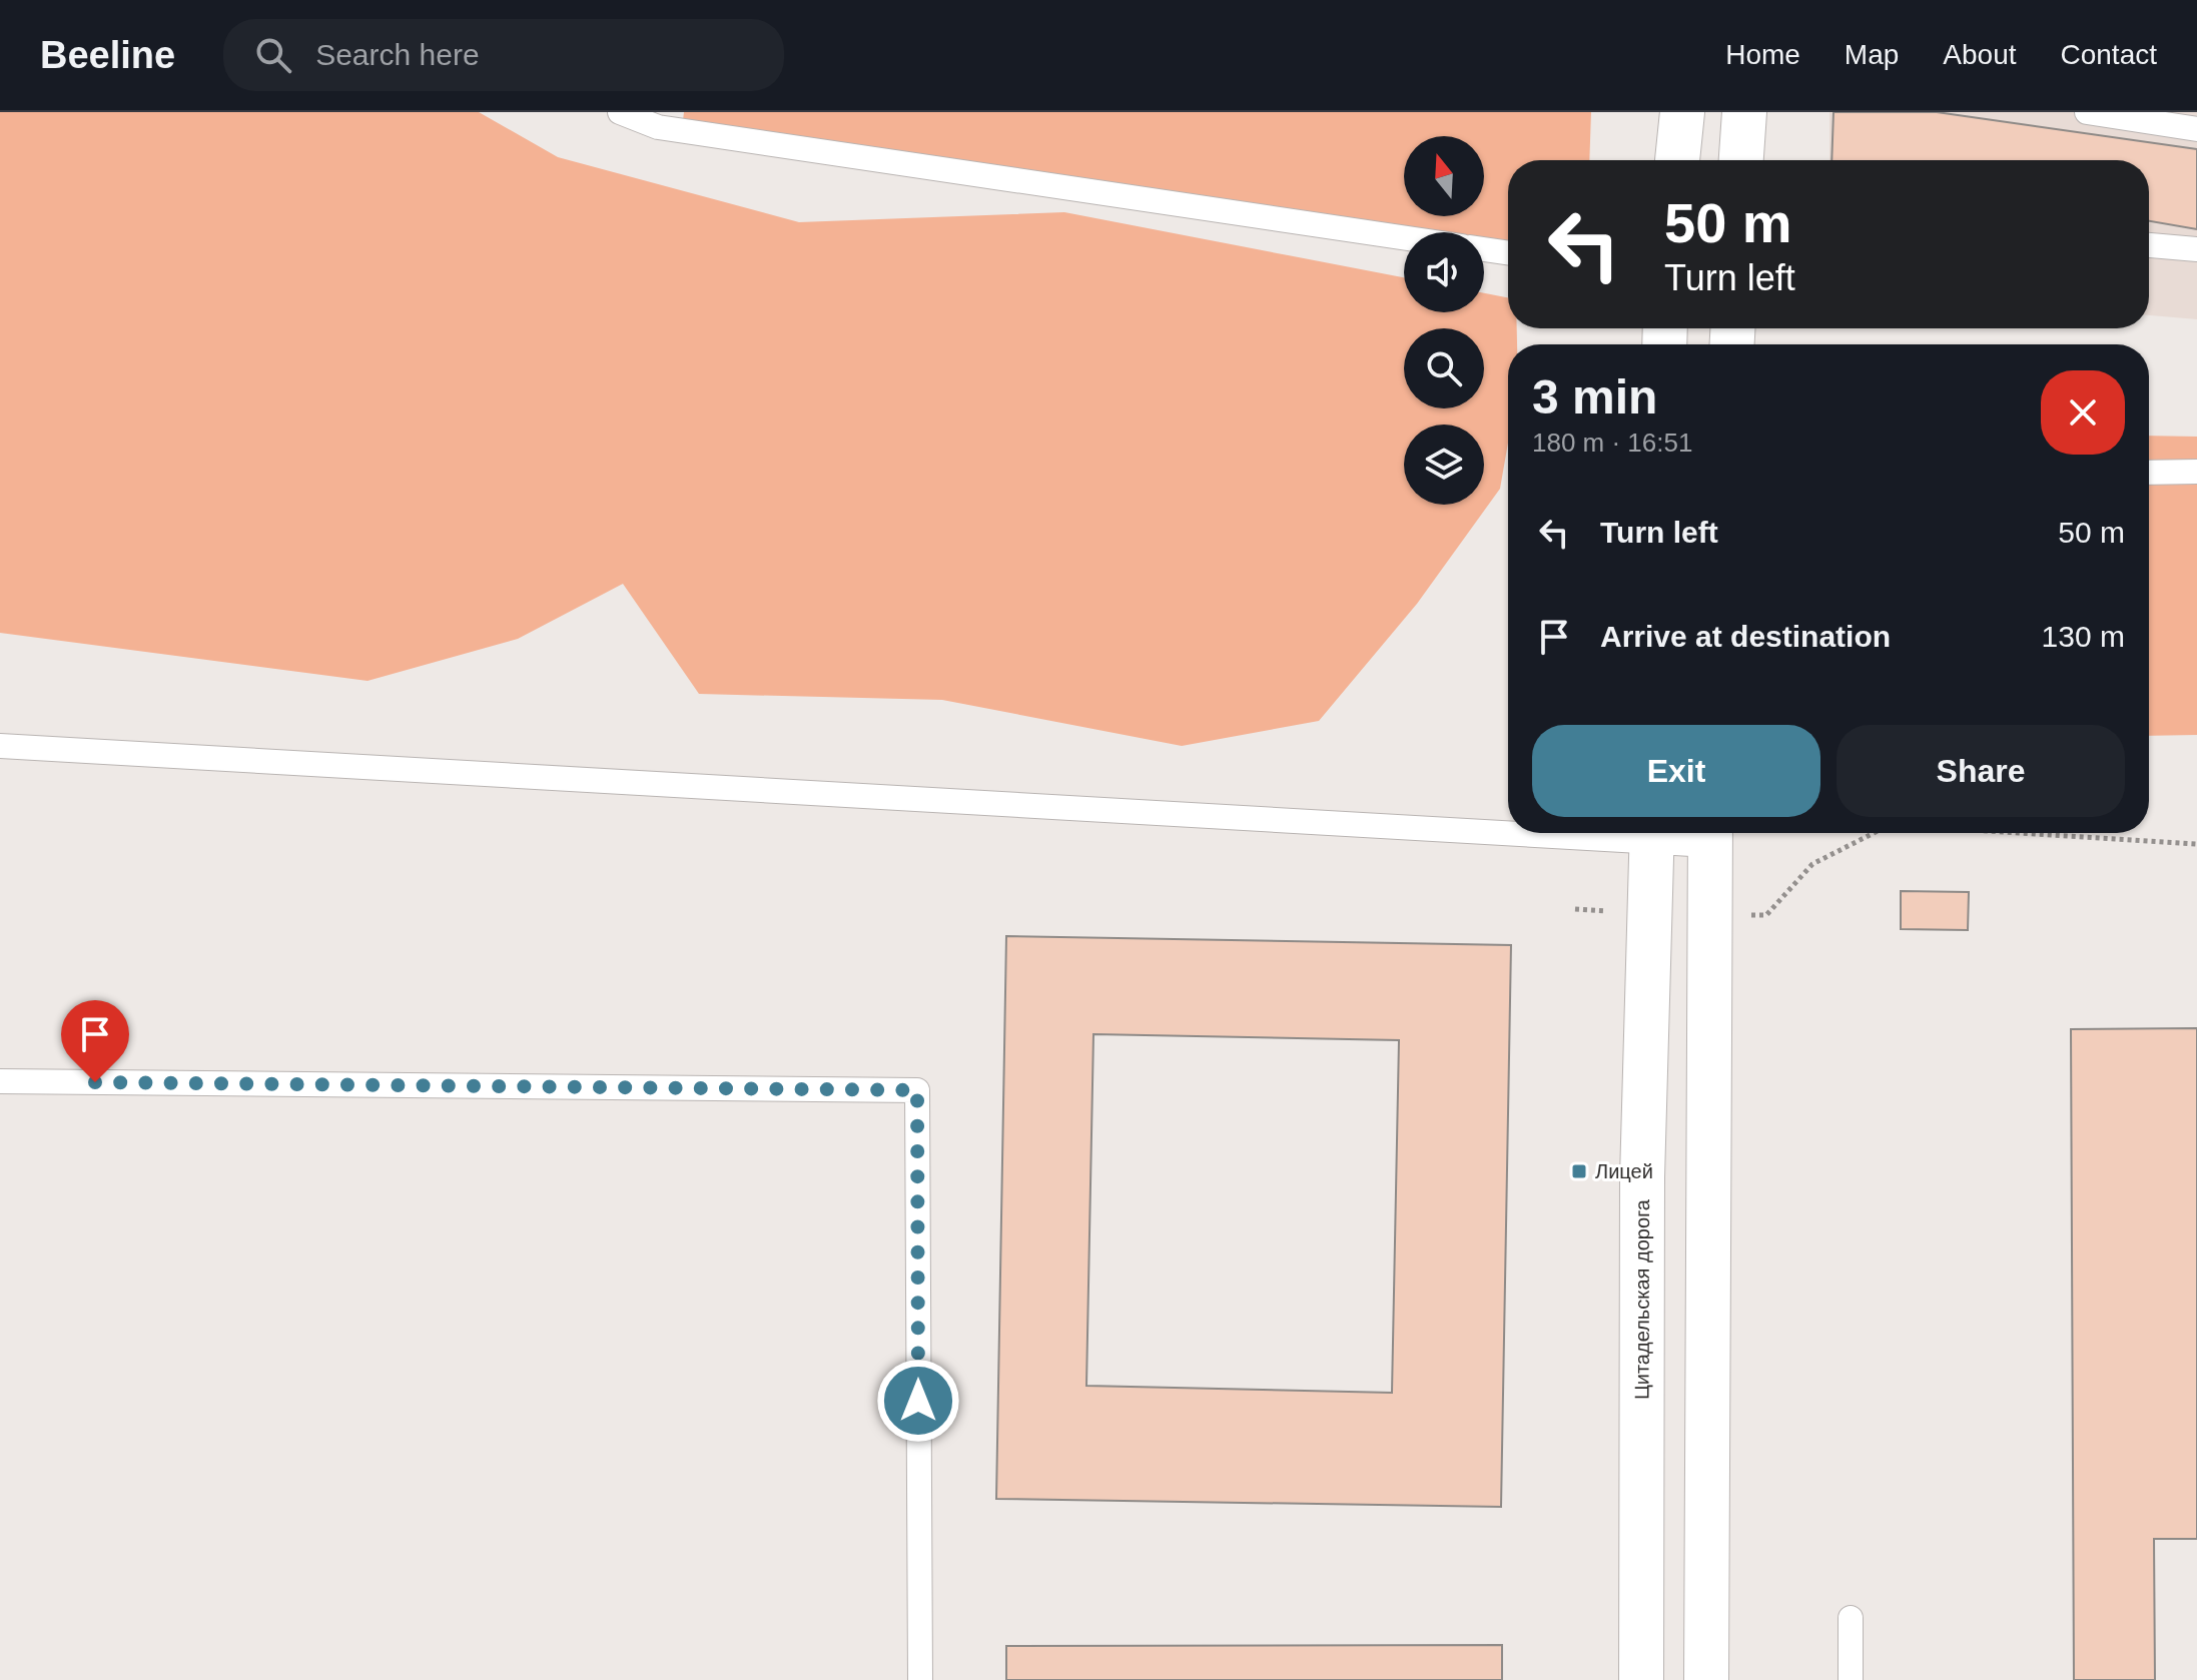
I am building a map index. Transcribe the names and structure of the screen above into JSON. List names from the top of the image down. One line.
{"streets":{"street":["Цитадельская дорога"]},"places":{"transit":["Лицей"]},"north":"top","page":{"header":"Beeline","search":"Search here","nav":["Home","Map","About","Contact"],"turn":["50 m","Turn left"],"heading":["3 min","180 m · 16:51"],"list":[{"name":"Turn left","value":"50 m"},{"name":"Arrive at destination","value":"130 m"}],"buttons":["Exit","Share"]}}
